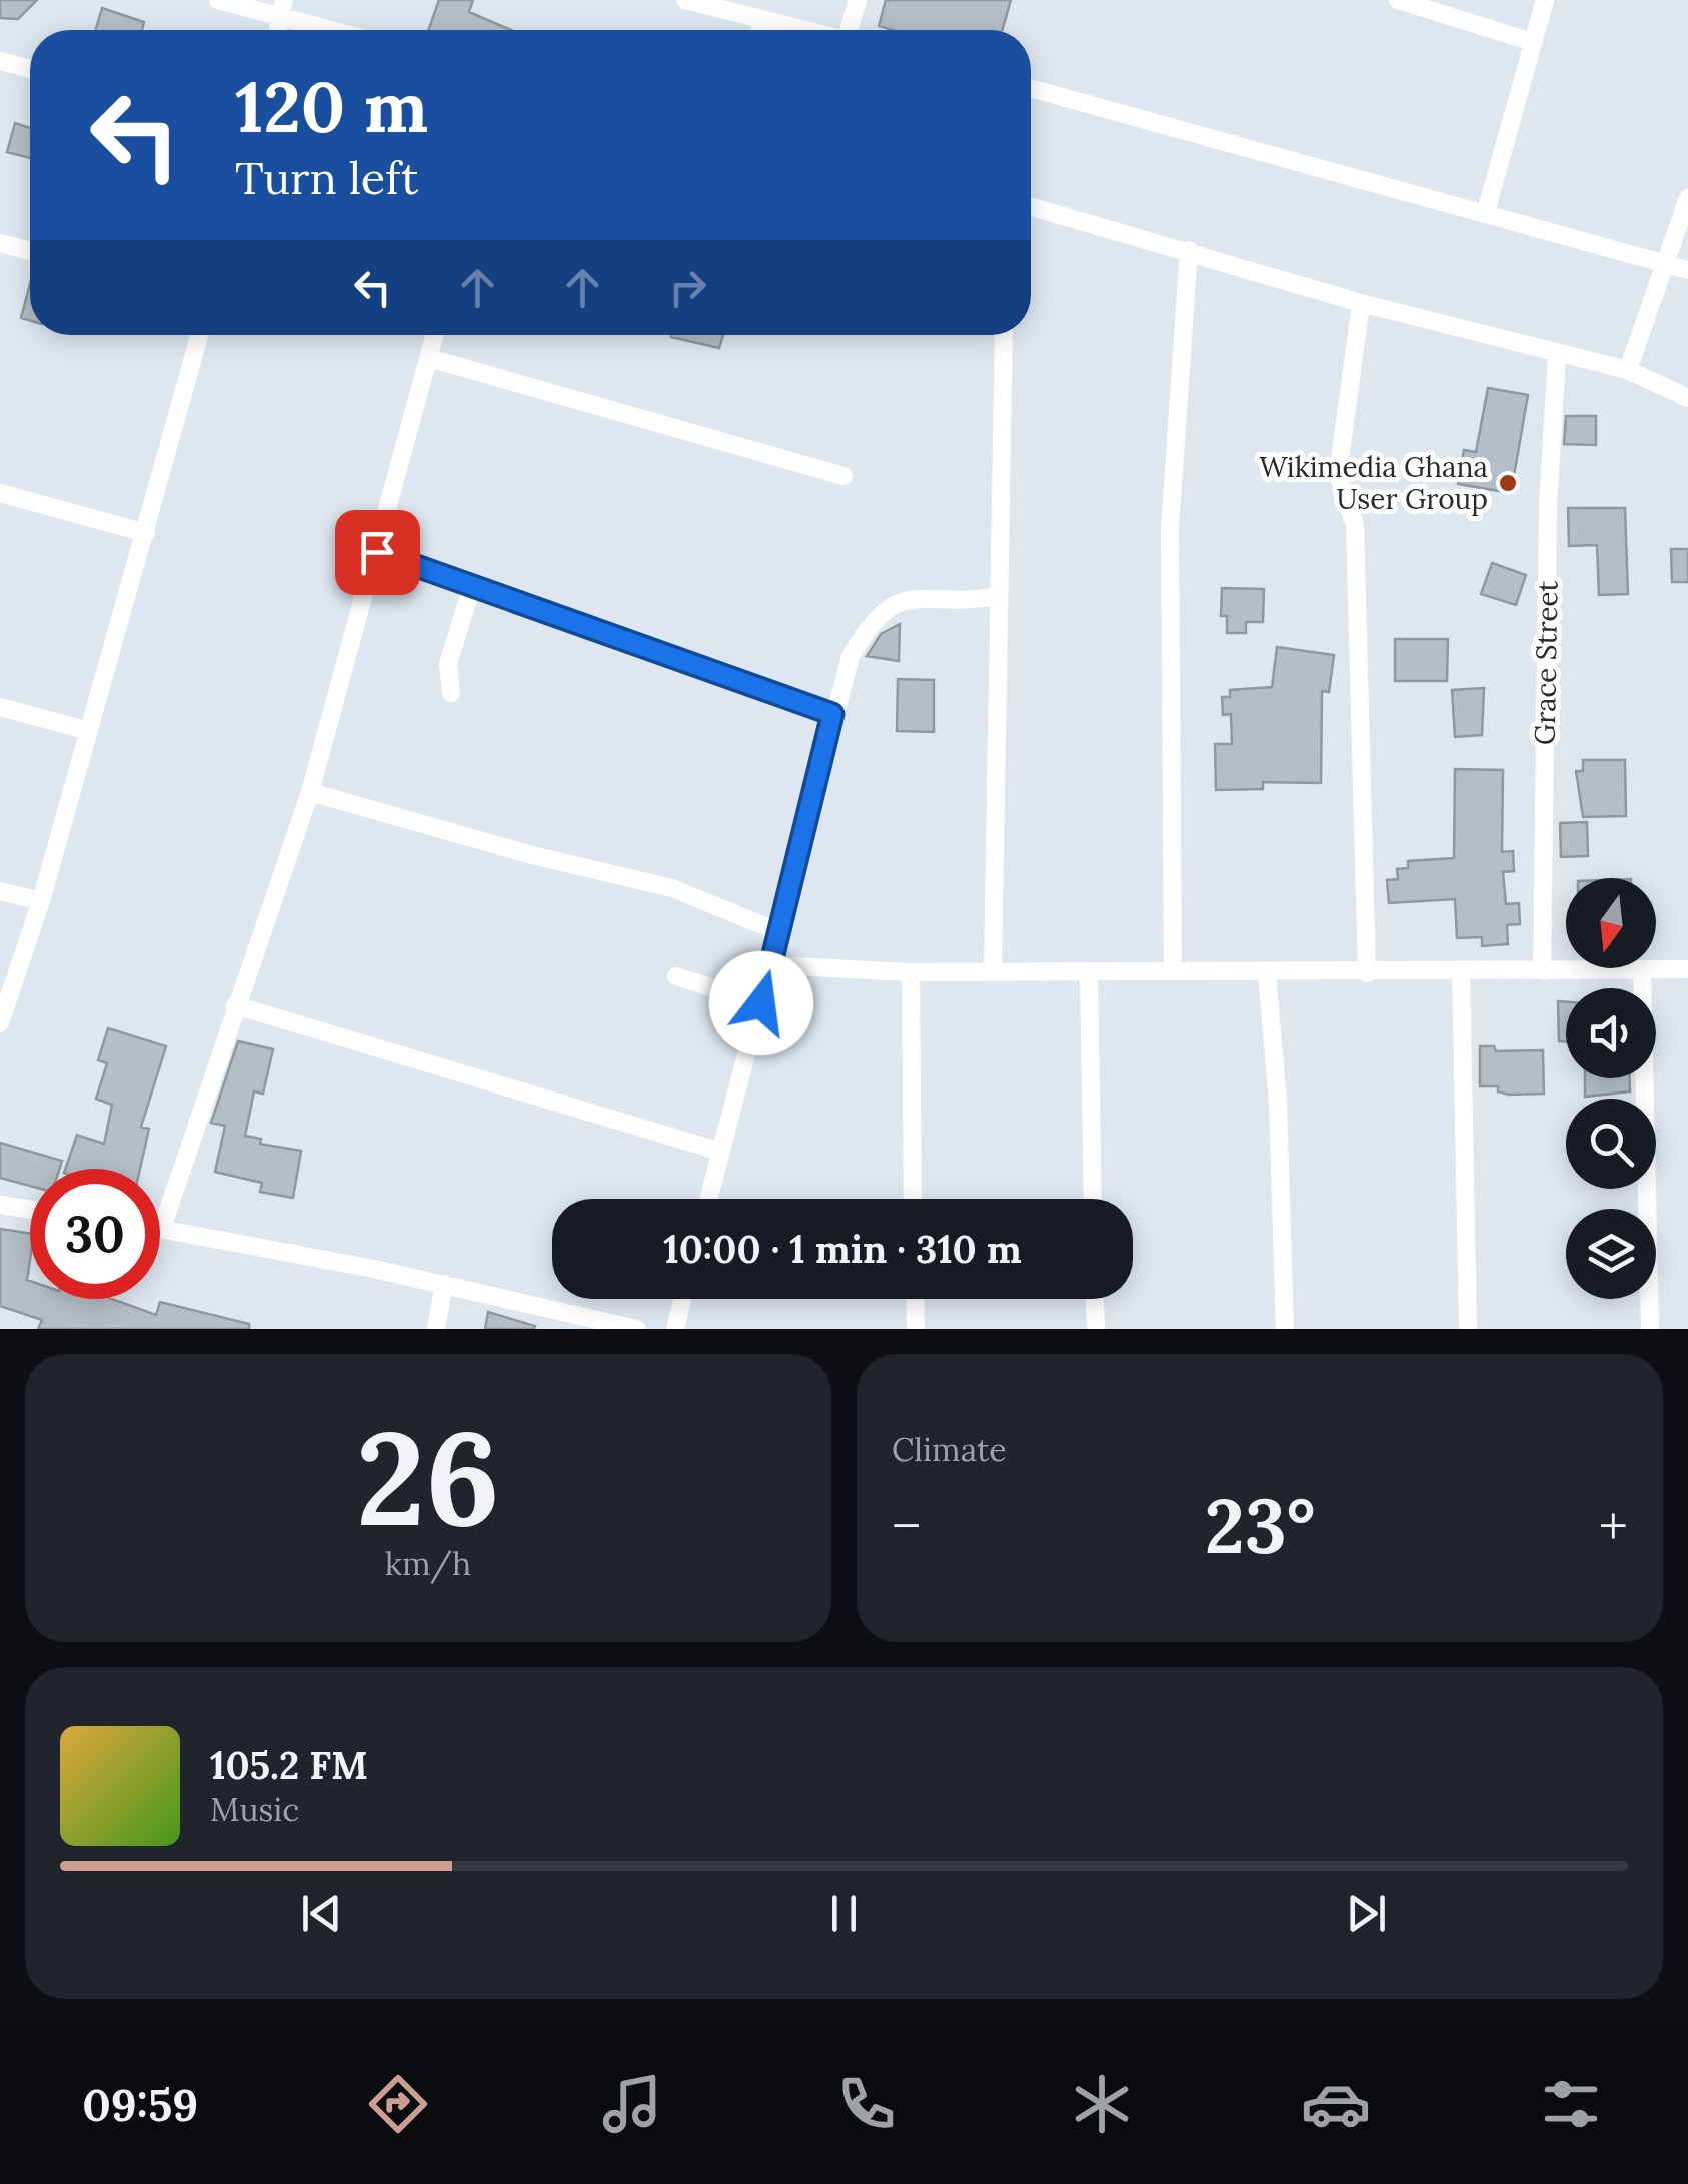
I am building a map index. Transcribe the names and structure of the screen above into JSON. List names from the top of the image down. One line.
{"streets":{"street":["Grace Street"]},"places":["Wikimedia Ghana User Group"],"north":"bottom","page":{"turn":["120 m","Turn left"],"limit":"30","trip":"10:00 · 1 min · 310 m","tile":[["26","km/h"],"Climate"],"heat":["−","23°","+"],"song":["105.2 FM","Music"],"tabs":"09:59"}}
